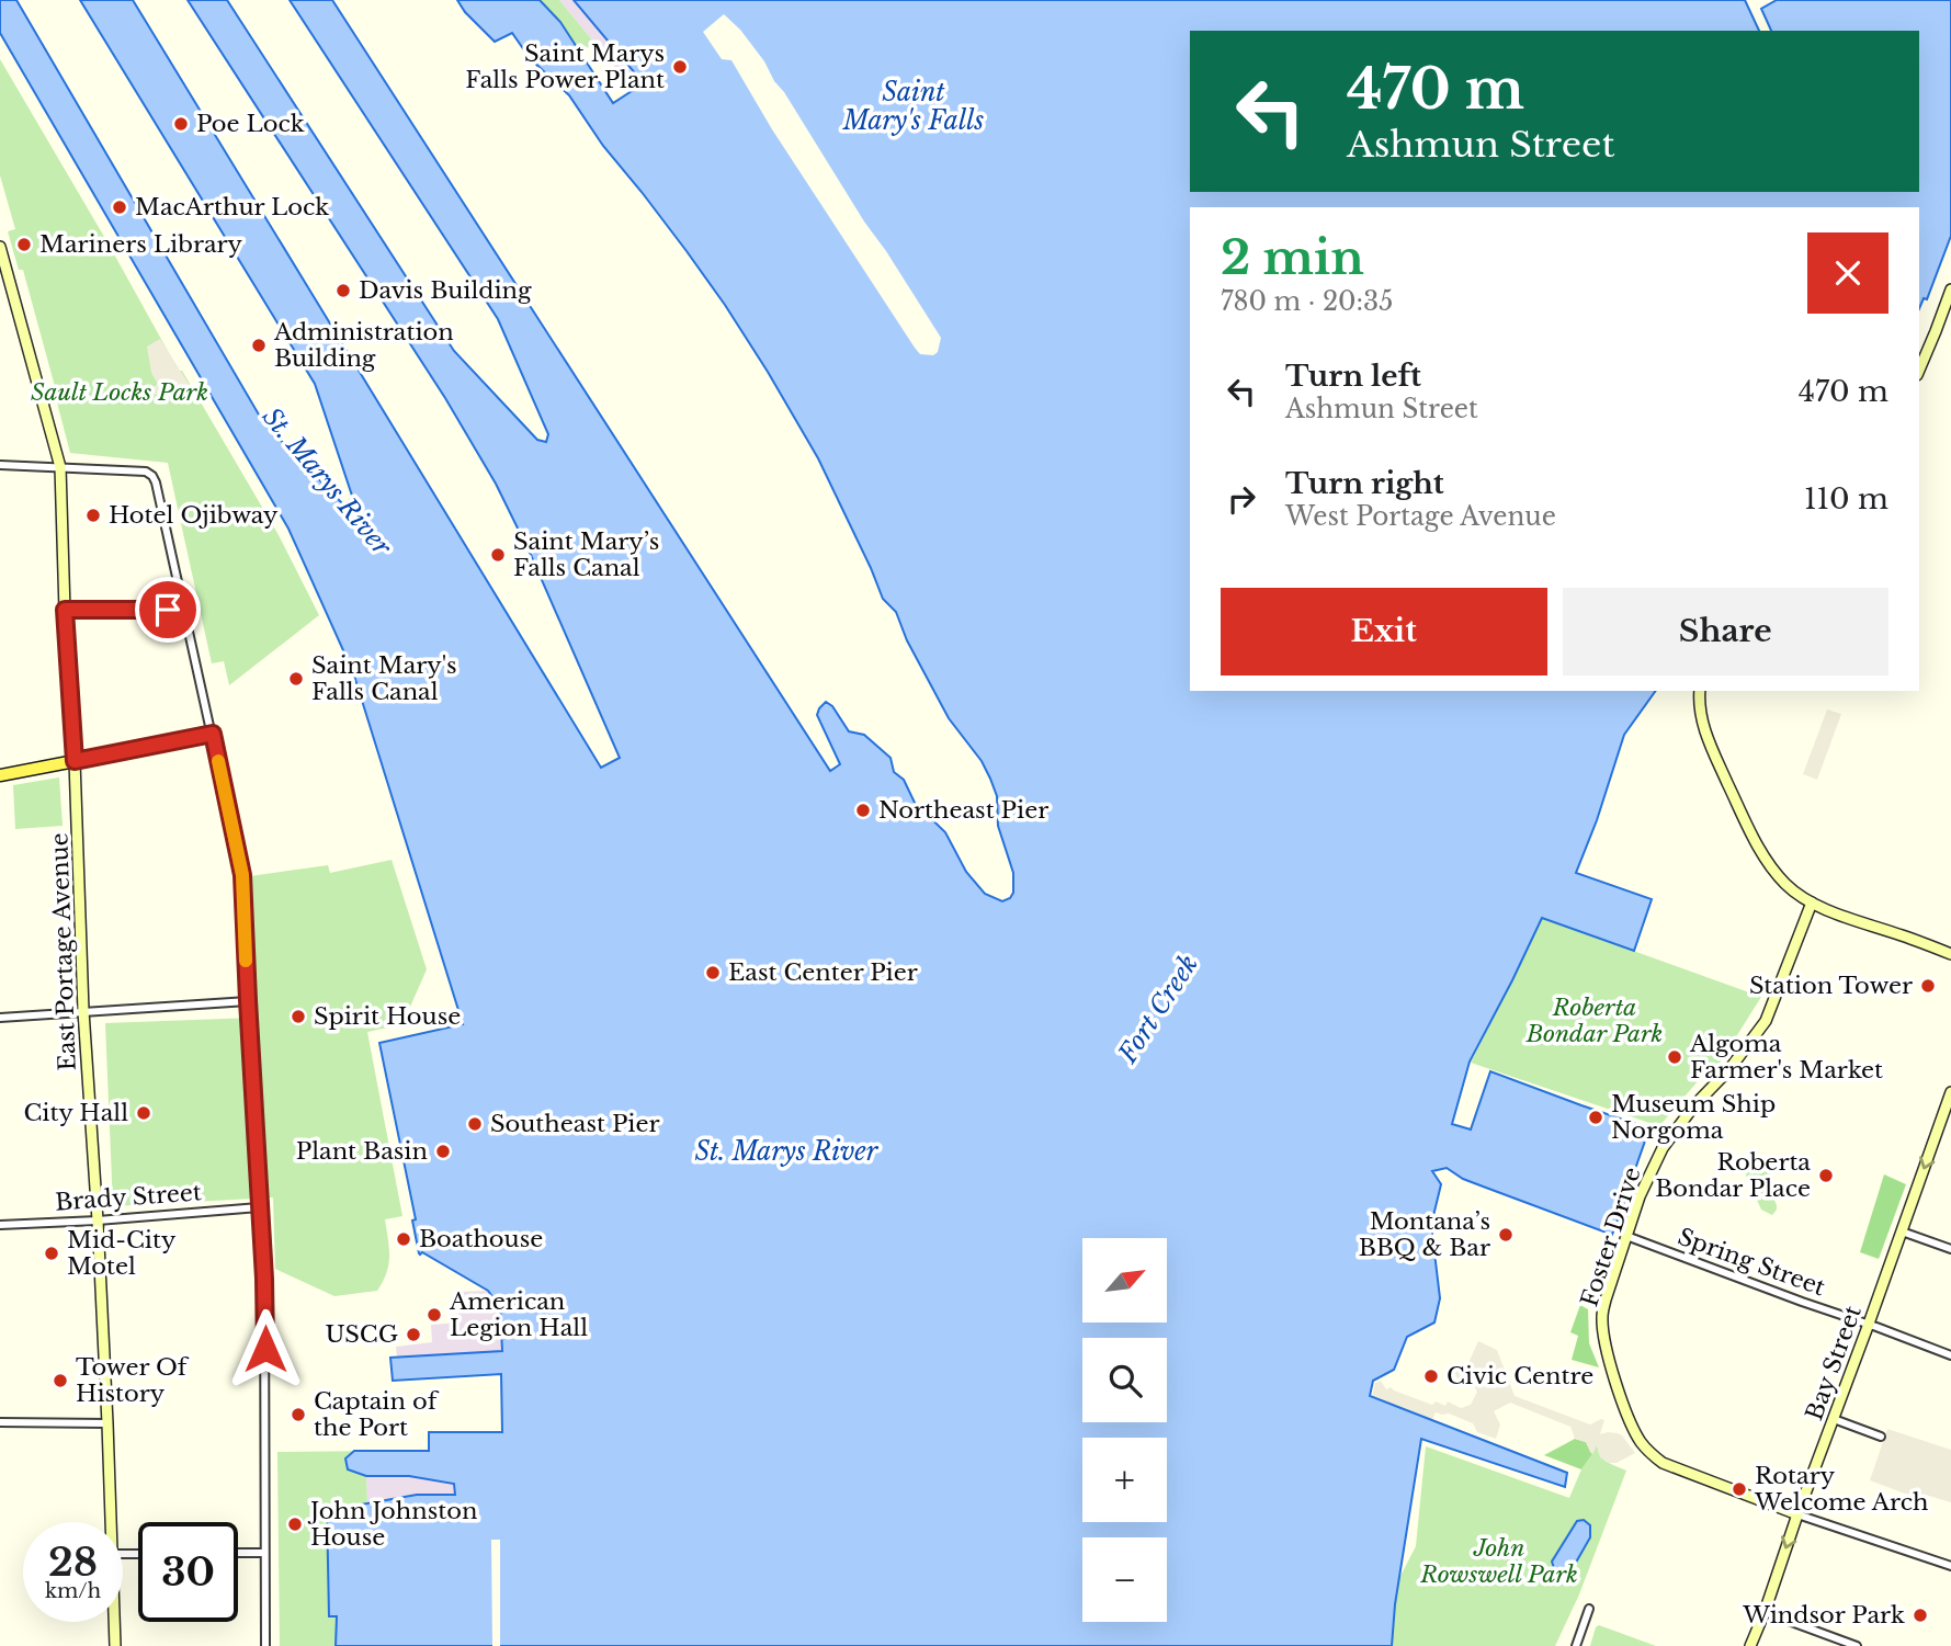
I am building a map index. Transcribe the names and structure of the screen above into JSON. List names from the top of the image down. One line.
{"streets":{"street":["East Portage Avenue","Brady Street","Foster Drive","Spring Street","Bay Street"]},"crossings":[["East Portage Avenue","Brady Street"],["Foster Drive","Spring Street"],["Foster Drive","Bay Street"],["Spring Street","Bay Street"]],"one_way":["Bay Street"],"water":["Saint Mary's Falls","St. Marys River","Fort Creek"],"parks":["Sault Locks Park","Roberta Bondar Park","John Rowswell Park"],"places":["Saint Marys Falls Power Plant","Poe Lock","MacArthur Lock","Mariners Library","Davis Building","Administration Building","Hotel Ojibway","Saint Mary’s Falls Canal","Saint Mary's Falls Canal","Northeast Pier","East Center Pier","Station Tower","Spirit House","Algoma Farmer's Market","City Hall","Museum Ship Norgoma","Southeast Pier","Plant Basin","Roberta Bondar Place","Montana’s BBQ & Bar","Boathouse","Mid-City Motel","American Legion Hall","USCG","Civic Centre","Tower Of History","Captain of the Port","Rotary Welcome Arch","John Johnston House","Windsor Park"],"north":"top right","page":{"turn":["470 m","Ashmun Street"],"heading":["2 min","780 m · 20:35"],"list":[{"name":"Turn left","note":"Ashmun Street","value":"470 m"},{"name":"Turn right","note":"West Portage Avenue","value":"110 m"}],"buttons":["Exit","Share"],"map_buttons":["+","−"],"speed":"28 km/h","limit":"30"}}
